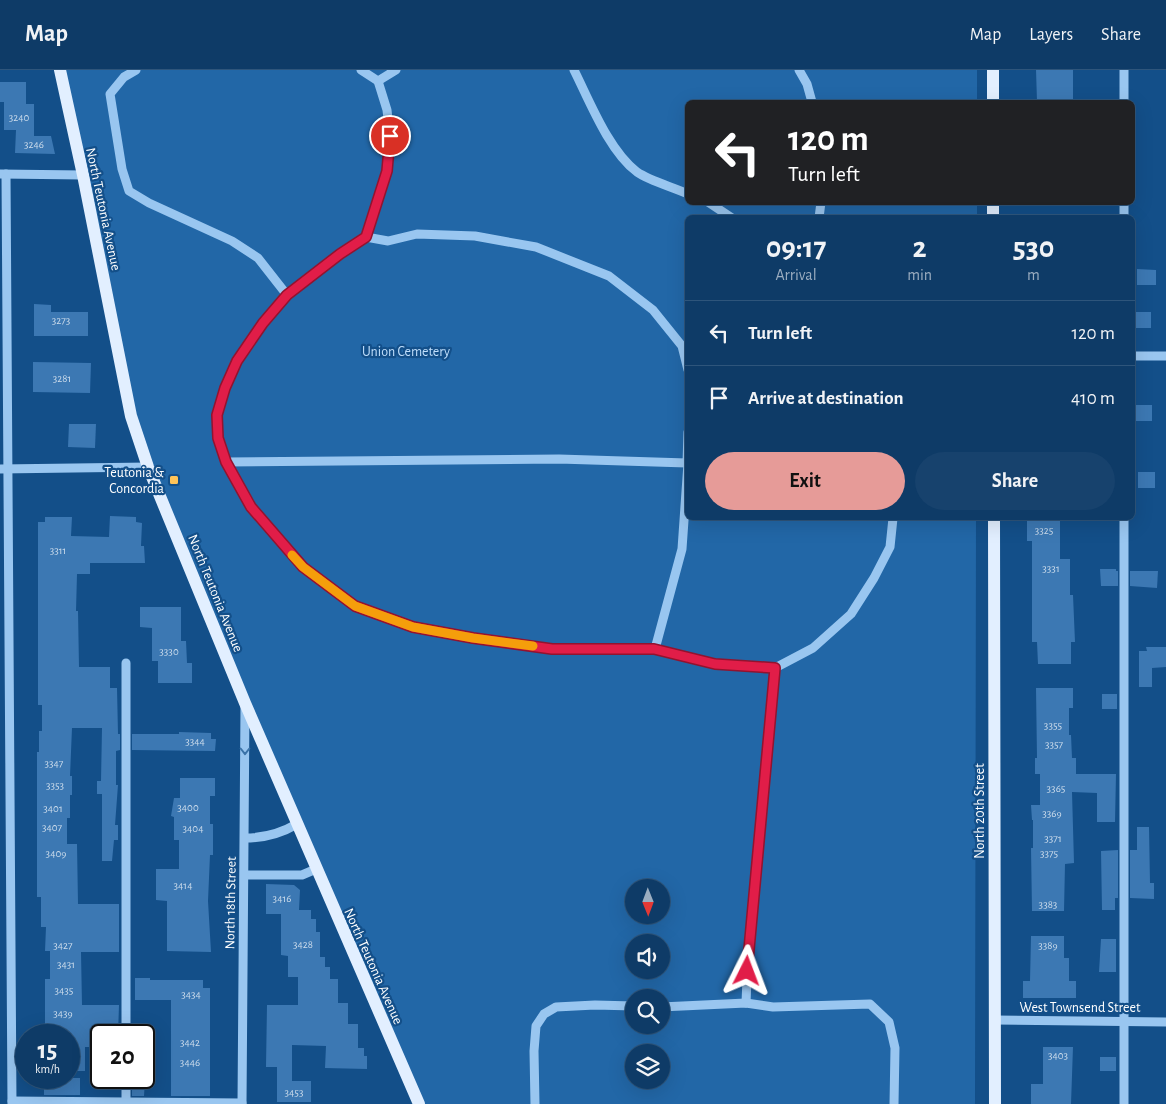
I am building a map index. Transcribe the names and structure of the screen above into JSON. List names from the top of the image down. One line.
{"streets":{"main road":["North Teutonia Avenue","North 20th Street"],"street":["North 18th Street","West Townsend Street"]},"crossings":[["North Teutonia Avenue","North 18th Street"],["North 20th Street","West Townsend Street"]],"parks":["Union Cemetery"],"places":{"transit":["Teutonia & Concordia"]},"house_numbers":["3240","3246","3273","3281","3325","3311","3331","3330","3355","3344","3357","3347","3353","3365","3400","3401","3369","3407","3404","3371","3409","3375","3414","3416","3383","3428","3427","3389","3431","3435","3434","3439","3442","3403","3446","3453"],"north":"bottom","page":{"header":"Map","nav":["Map","Layers","Share"],"turn":["120 m","Turn left"],"eta":["09:17","Arrival","2","min","530","m"],"list":[{"name":"Turn left","value":"120 m"},{"name":"Arrive at destination","value":"410 m"}],"buttons":["Exit","Share"],"speed":"15 km/h","limit":"20"}}
